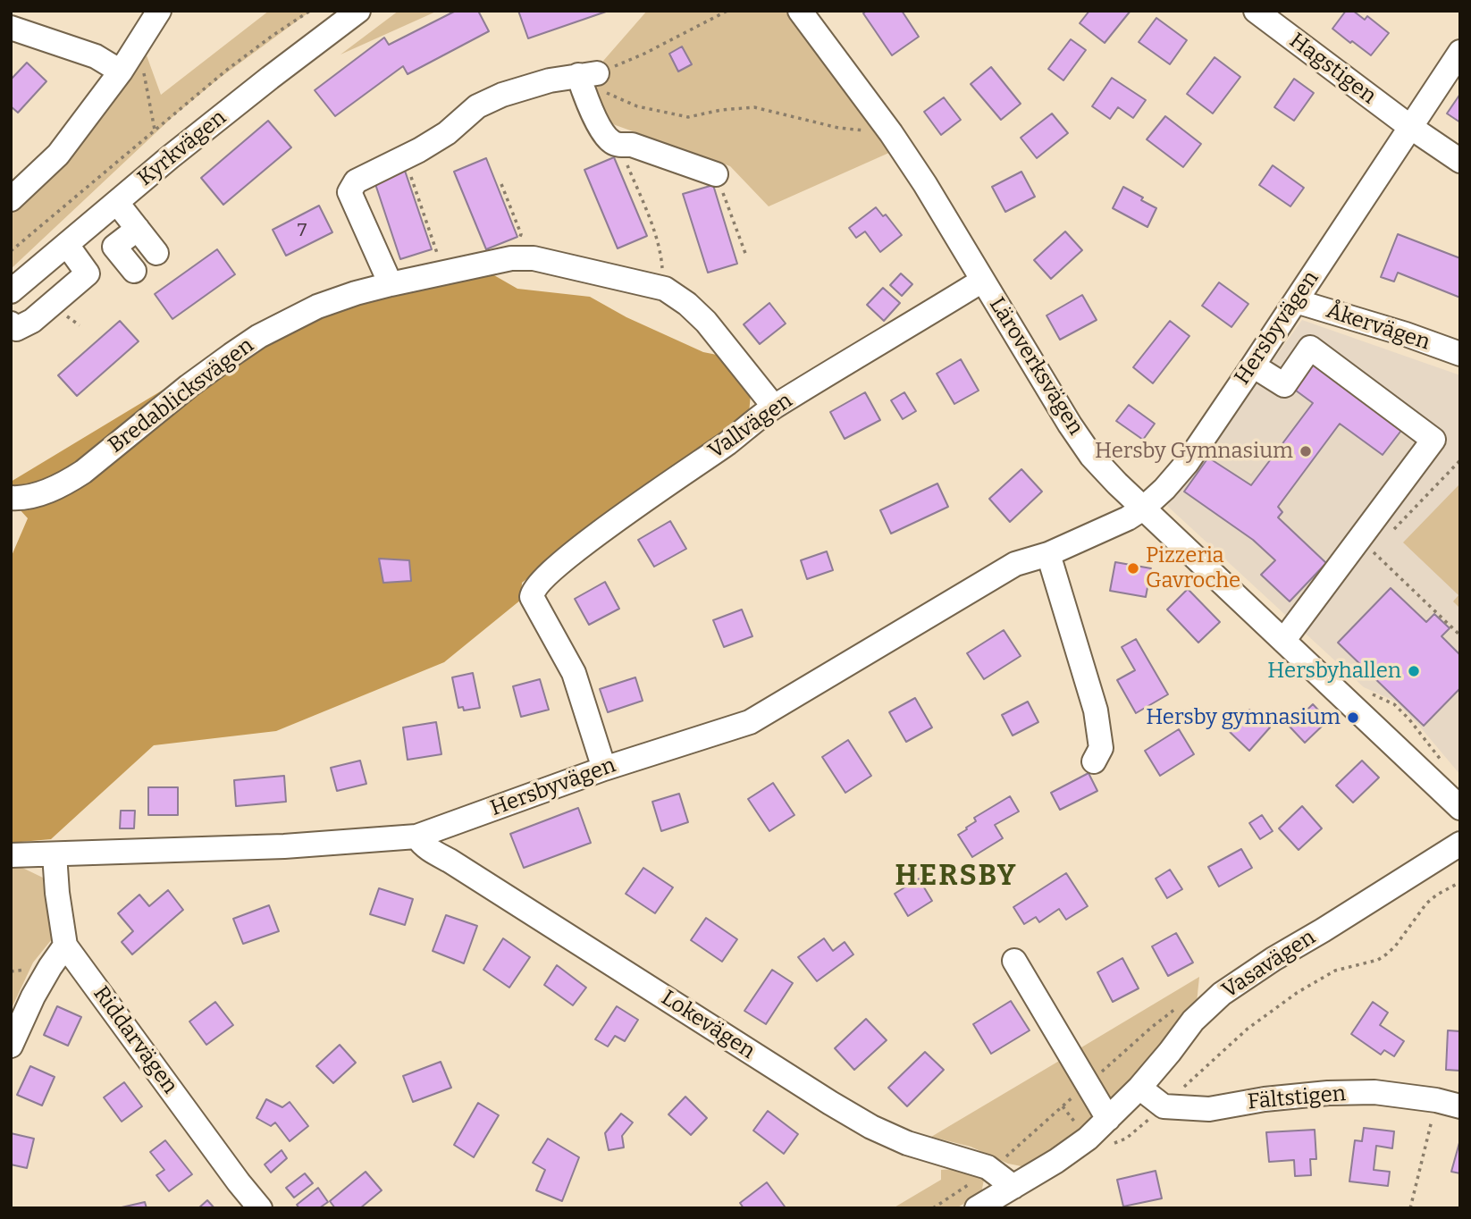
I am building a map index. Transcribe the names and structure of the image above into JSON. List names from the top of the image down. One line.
{"streets":{"street":["Hagstigen","Kyrkvägen","Åkervägen","Hersbyvägen","Läroverksvägen","Bredablicksvägen","Vallvägen","Vasavägen","Lokevägen","Riddarvägen","Fältstigen"]},"crossings":[["Hagstigen","Hersbyvägen"],["Åkervägen","Hersbyvägen"],["Hersbyvägen","Läroverksvägen"],["Hersbyvägen","Vallvägen"],["Hersbyvägen","Lokevägen"],["Hersbyvägen","Riddarvägen"],["Läroverksvägen","Vallvägen"],["Bredablicksvägen","Vallvägen"],["Vasavägen","Lokevägen"]],"districts":["HERSBY"],"places":["Hersby Gymnasium","Pizzeria Gavroche","Hersbyhallen","Hersby gymnasium"],"house_numbers":["7"]}
